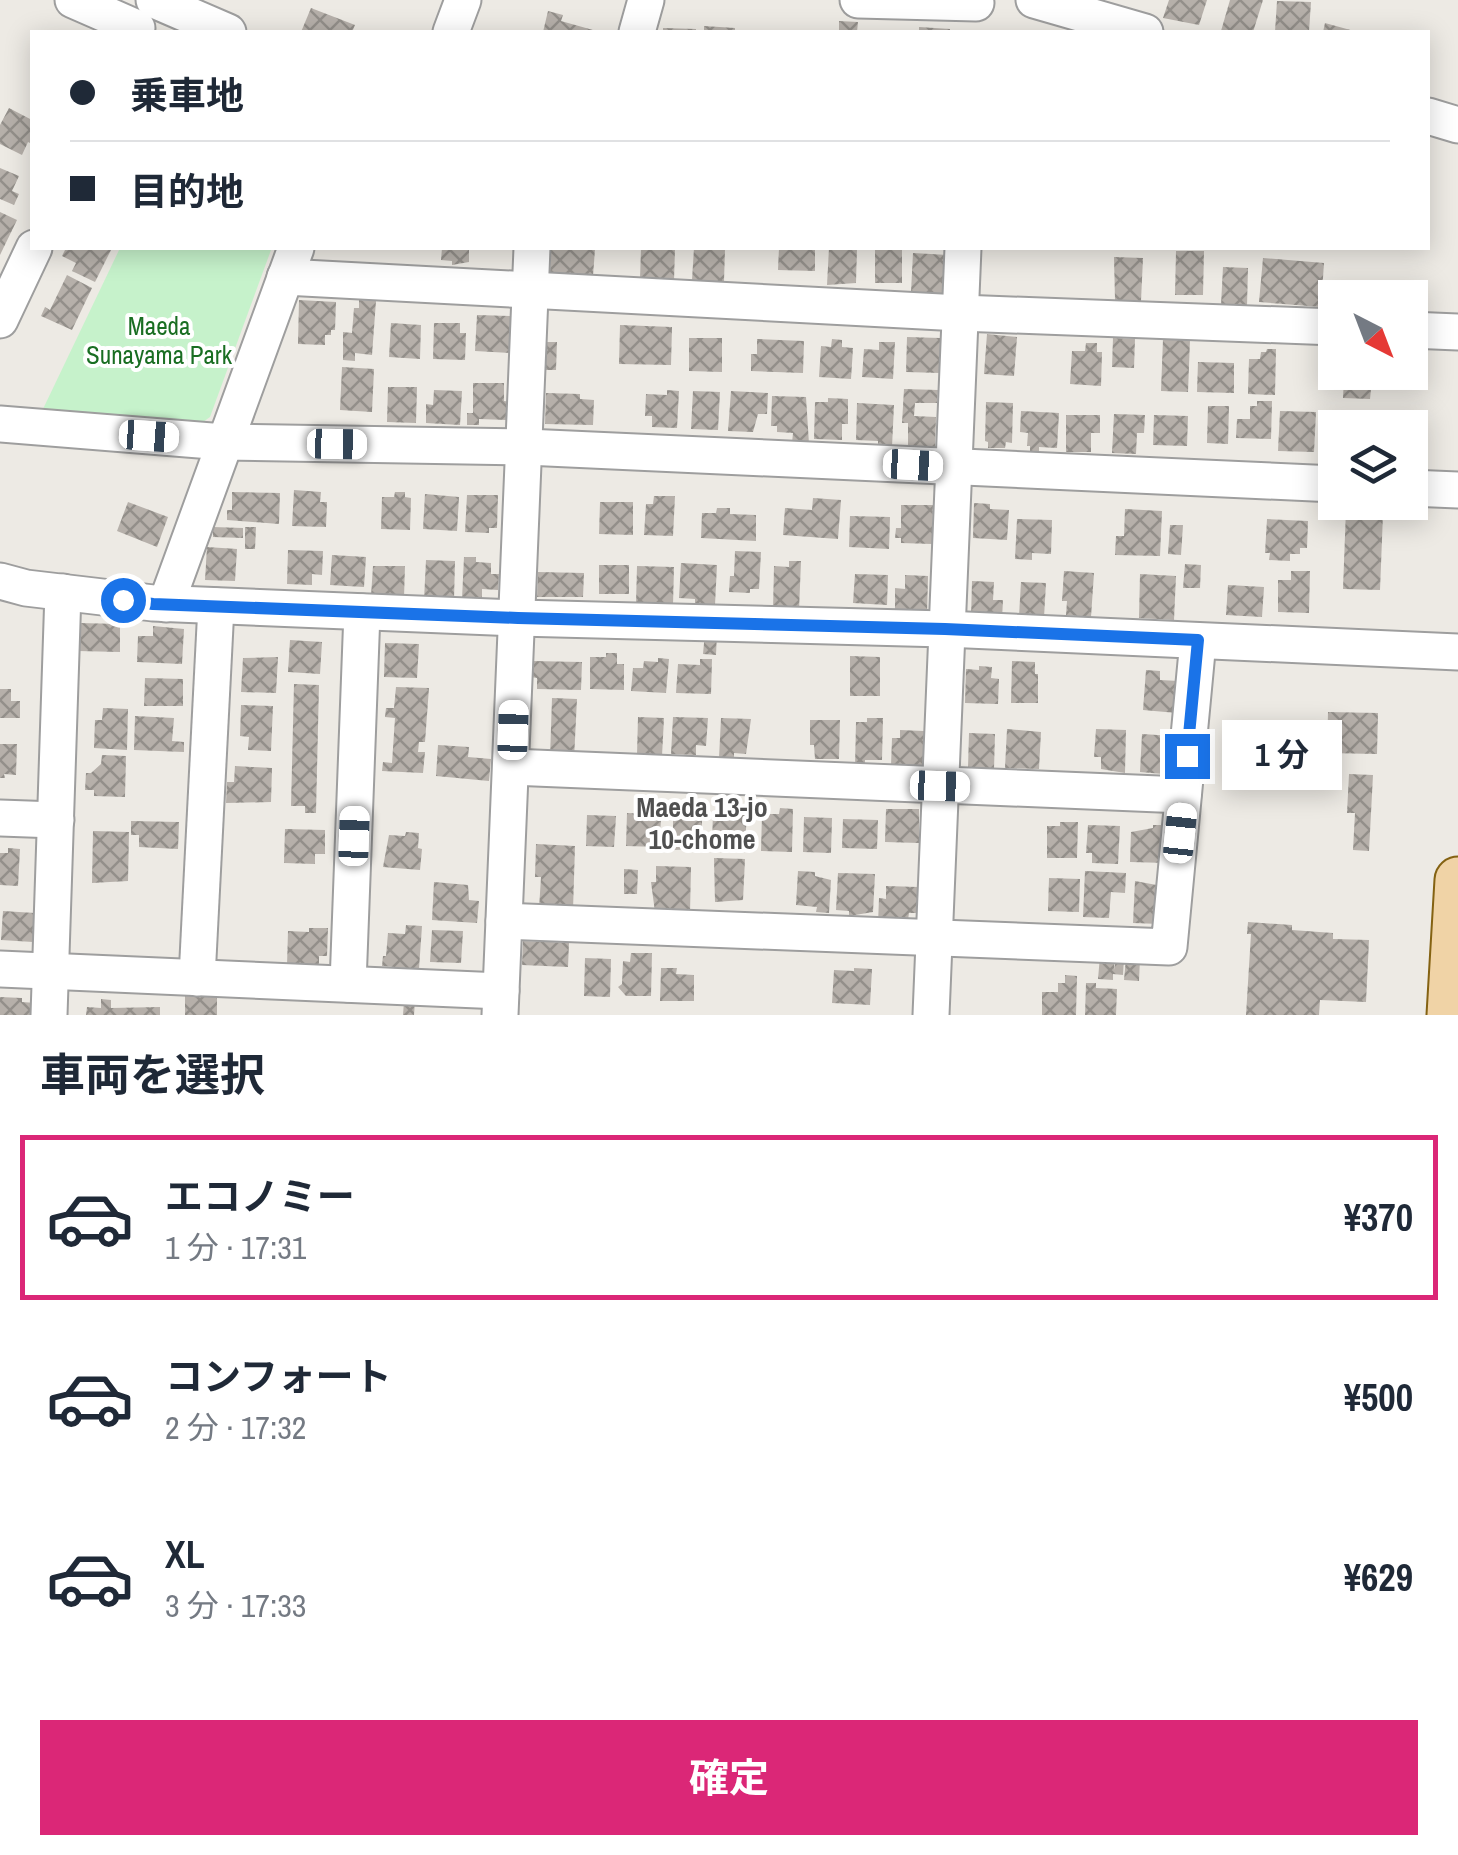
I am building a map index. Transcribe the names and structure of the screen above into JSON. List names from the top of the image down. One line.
{"districts":["Maeda 13-jo 10-chome"],"parks":["Maeda Sunayama Park"],"north":"bottom right","page":{"banner":["乗車地","目的地"],"bubble":"1 分","heading":"車両を選択","list":[{"name":"エコノミー","note":"1 分 · 17:31","value":"¥370"},{"name":"コンフォート","note":"2 分 · 17:32","value":"¥500"},{"name":"XL","note":"3 分 · 17:33","value":"¥629"}],"buttons":"確定"}}
